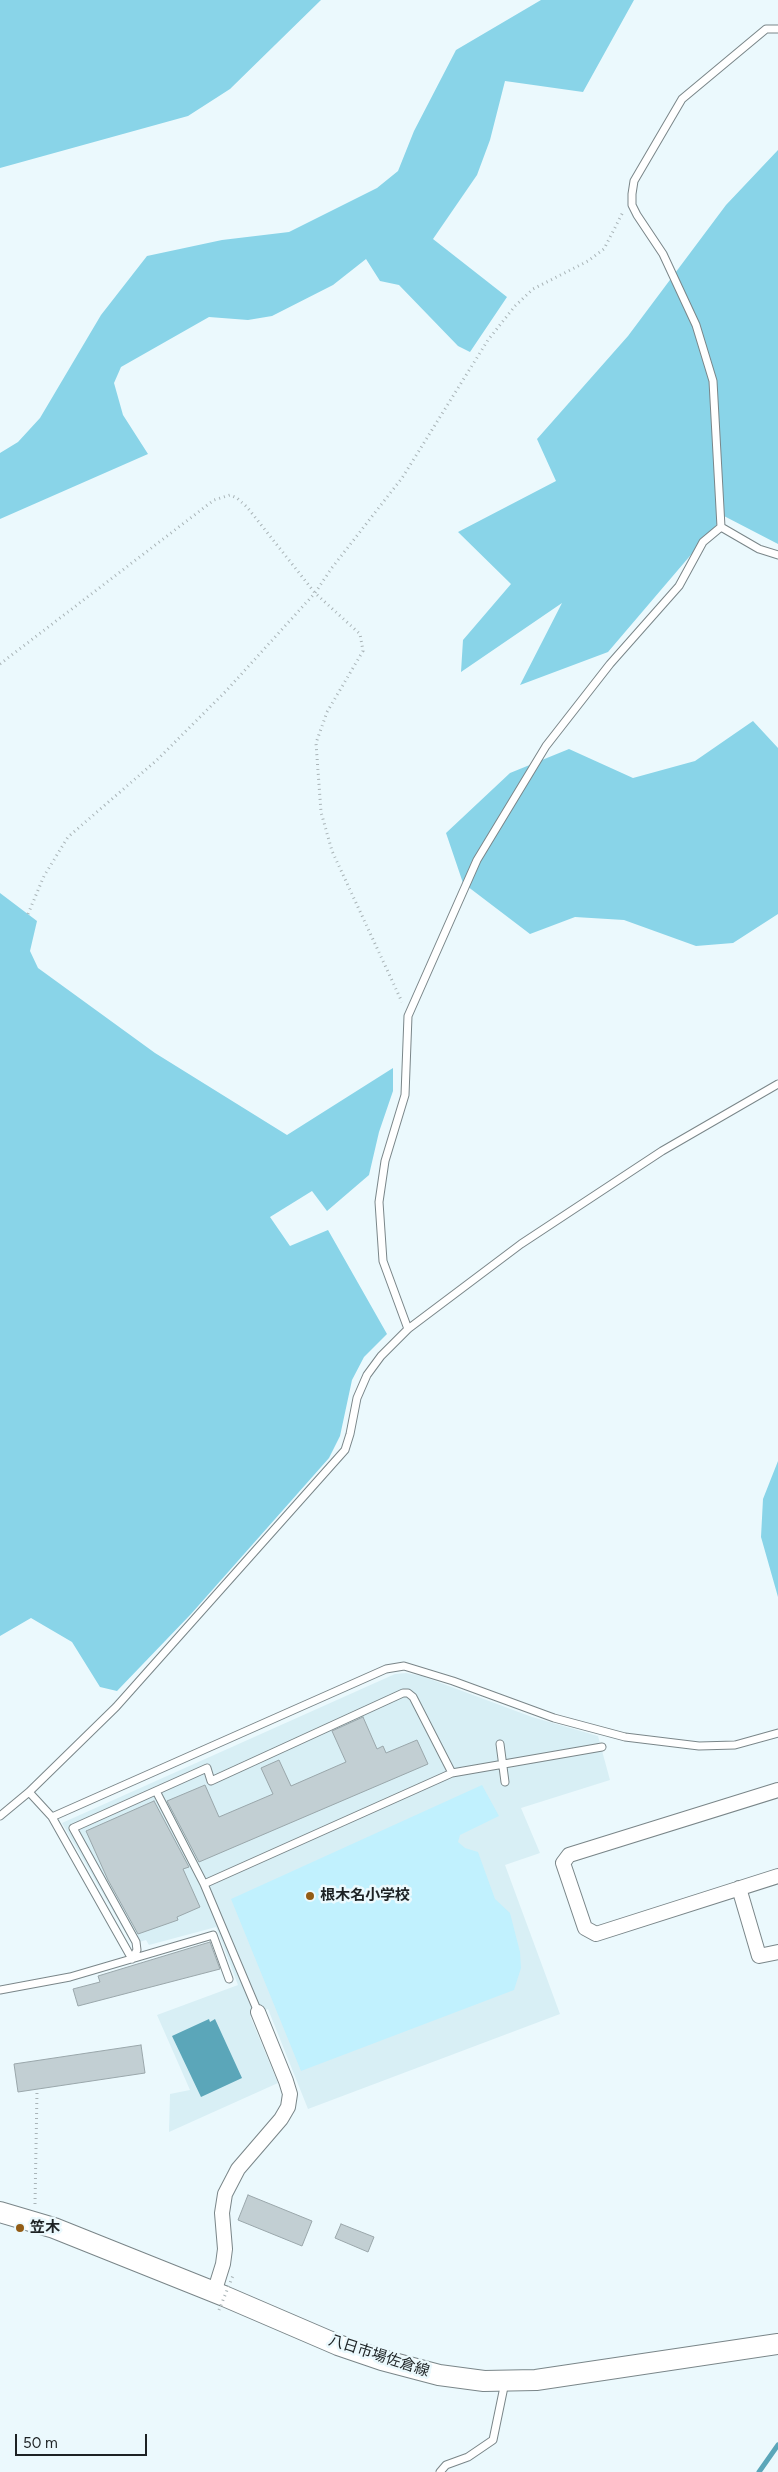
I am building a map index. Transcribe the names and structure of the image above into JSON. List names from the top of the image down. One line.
{"streets":{"main road":["八日市場佐倉線"]},"places":["根木名小学校","笠木"],"scale_bar":"50 m"}
